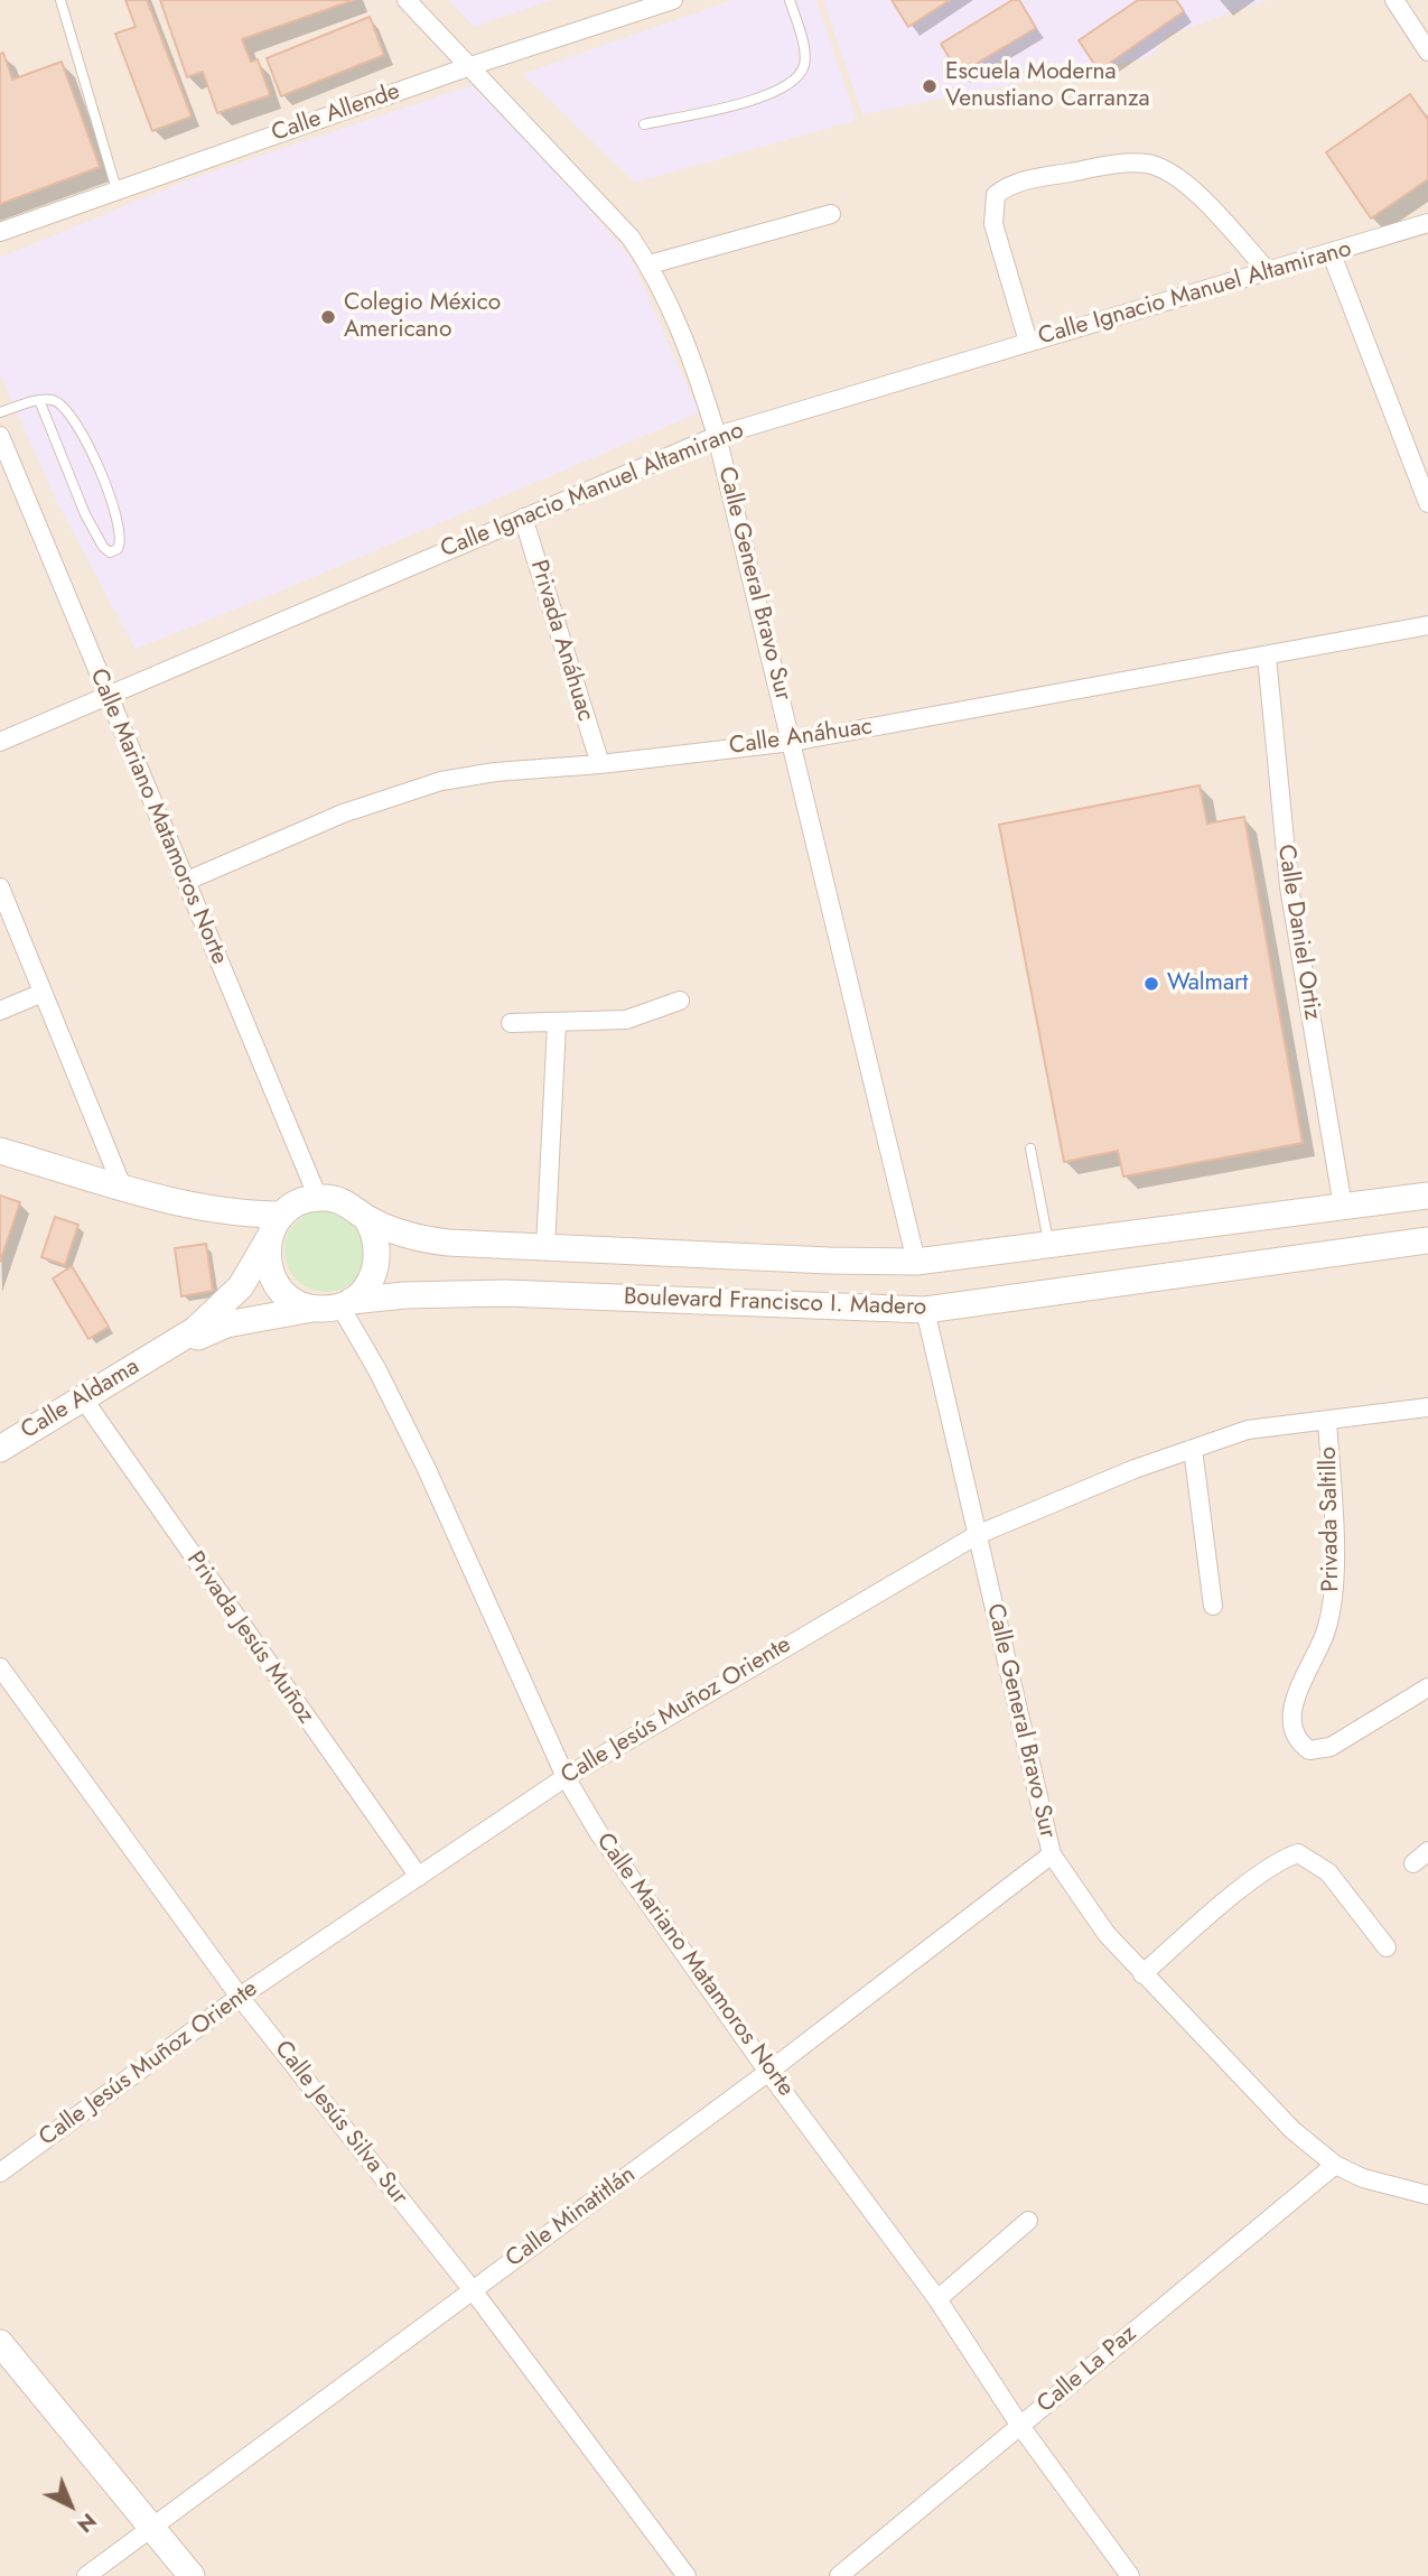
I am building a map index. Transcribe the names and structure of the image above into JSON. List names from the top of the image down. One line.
{"streets":{"main road":["Boulevard Francisco I. Madero","Calle Aldama"],"street":["Calle Allende","Calle Ignacio Manuel Altamirano","Calle General Bravo Sur","Privada Anáhuac","Calle Anáhuac","Calle Mariano Matamoros Norte","Calle Daniel Ortiz","Privada Saltillo","Privada Jesús Muñoz","Calle Jesús Muñoz Oriente","Calle Jesús Silva Sur","Calle Minatitlán","Calle La Paz"]},"crossings":[["Calle Allende","Calle General Bravo Sur"],["Calle Ignacio Manuel Altamirano","Calle General Bravo Sur"],["Calle Ignacio Manuel Altamirano","Privada Anáhuac"],["Calle Ignacio Manuel Altamirano","Calle Mariano Matamoros Norte"],["Calle General Bravo Sur","Calle Anáhuac"],["Calle General Bravo Sur","Boulevard Francisco I. Madero"],["Calle General Bravo Sur","Calle Jesús Muñoz Oriente"],["Calle General Bravo Sur","Calle Minatitlán"],["Calle General Bravo Sur","Calle La Paz"],["Privada Anáhuac","Calle Anáhuac"],["Calle Anáhuac","Calle Mariano Matamoros Norte"],["Calle Anáhuac","Calle Daniel Ortiz"],["Calle Mariano Matamoros Norte","Boulevard Francisco I. Madero"],["Calle Mariano Matamoros Norte","Calle Aldama"],["Calle Mariano Matamoros Norte","Calle Jesús Muñoz Oriente"],["Calle Mariano Matamoros Norte","Calle Minatitlán"],["Calle Mariano Matamoros Norte","Calle La Paz"],["Calle Daniel Ortiz","Boulevard Francisco I. Madero"],["Boulevard Francisco I. Madero","Calle Aldama"],["Calle Aldama","Privada Jesús Muñoz"],["Privada Saltillo","Calle Jesús Muñoz Oriente"],["Privada Jesús Muñoz","Calle Jesús Muñoz Oriente"],["Calle Jesús Muñoz Oriente","Calle Jesús Silva Sur"],["Calle Jesús Silva Sur","Calle Minatitlán"]],"places":["Escuela Moderna Venustiano Carranza","Colegio México Americano","Walmart"],"north":"bottom right"}
